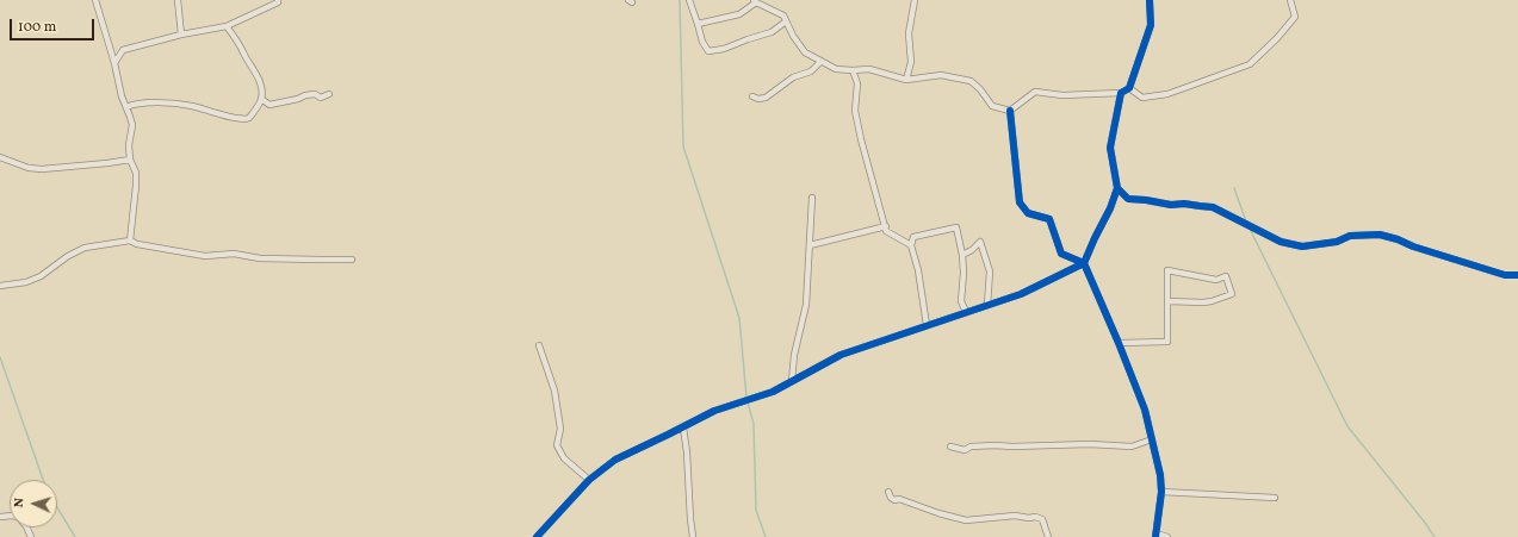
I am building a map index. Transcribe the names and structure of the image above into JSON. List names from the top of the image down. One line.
{"scale_bar":"100 m","north":"left"}
